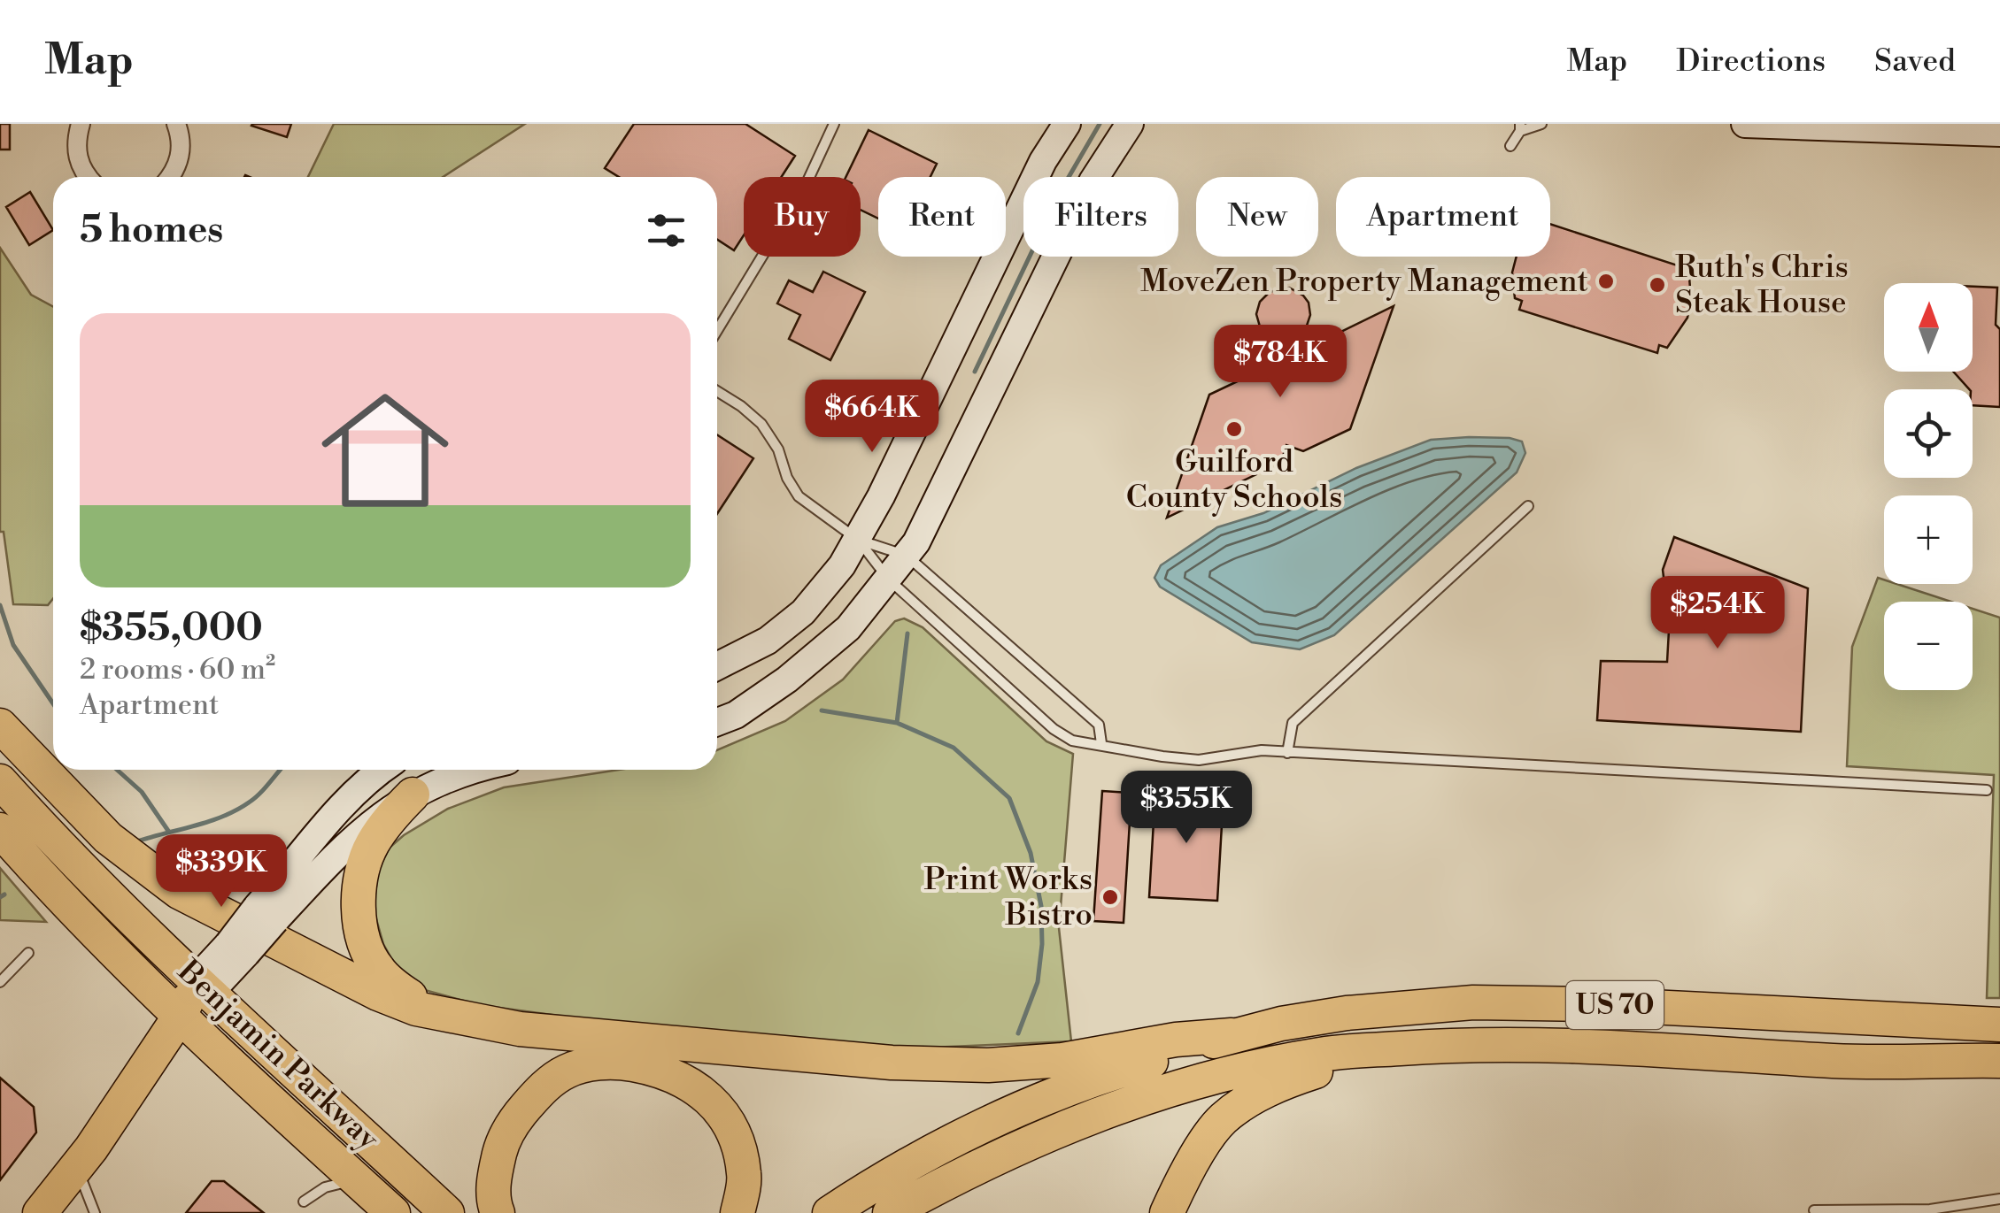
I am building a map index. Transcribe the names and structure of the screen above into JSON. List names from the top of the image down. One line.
{"streets":{"highway":["US 70","Benjamin Parkway"]},"places":["MoveZen Property Management","Ruth's Chris Steak House","Guilford County Schools","Print Works Bistro"],"north":"top","page":{"header":"Map","nav":["Map","Directions","Saved"],"chip":["Buy","Rent","Filters","New","Apartment"],"heading":"5 homes","map_buttons":["+","−"],"list":[{"name":"$355,000","note":"2 rooms · 60 m² · Apartment"}],"price":["$784K","$664K","$254K","$355K","$339K"]}}
